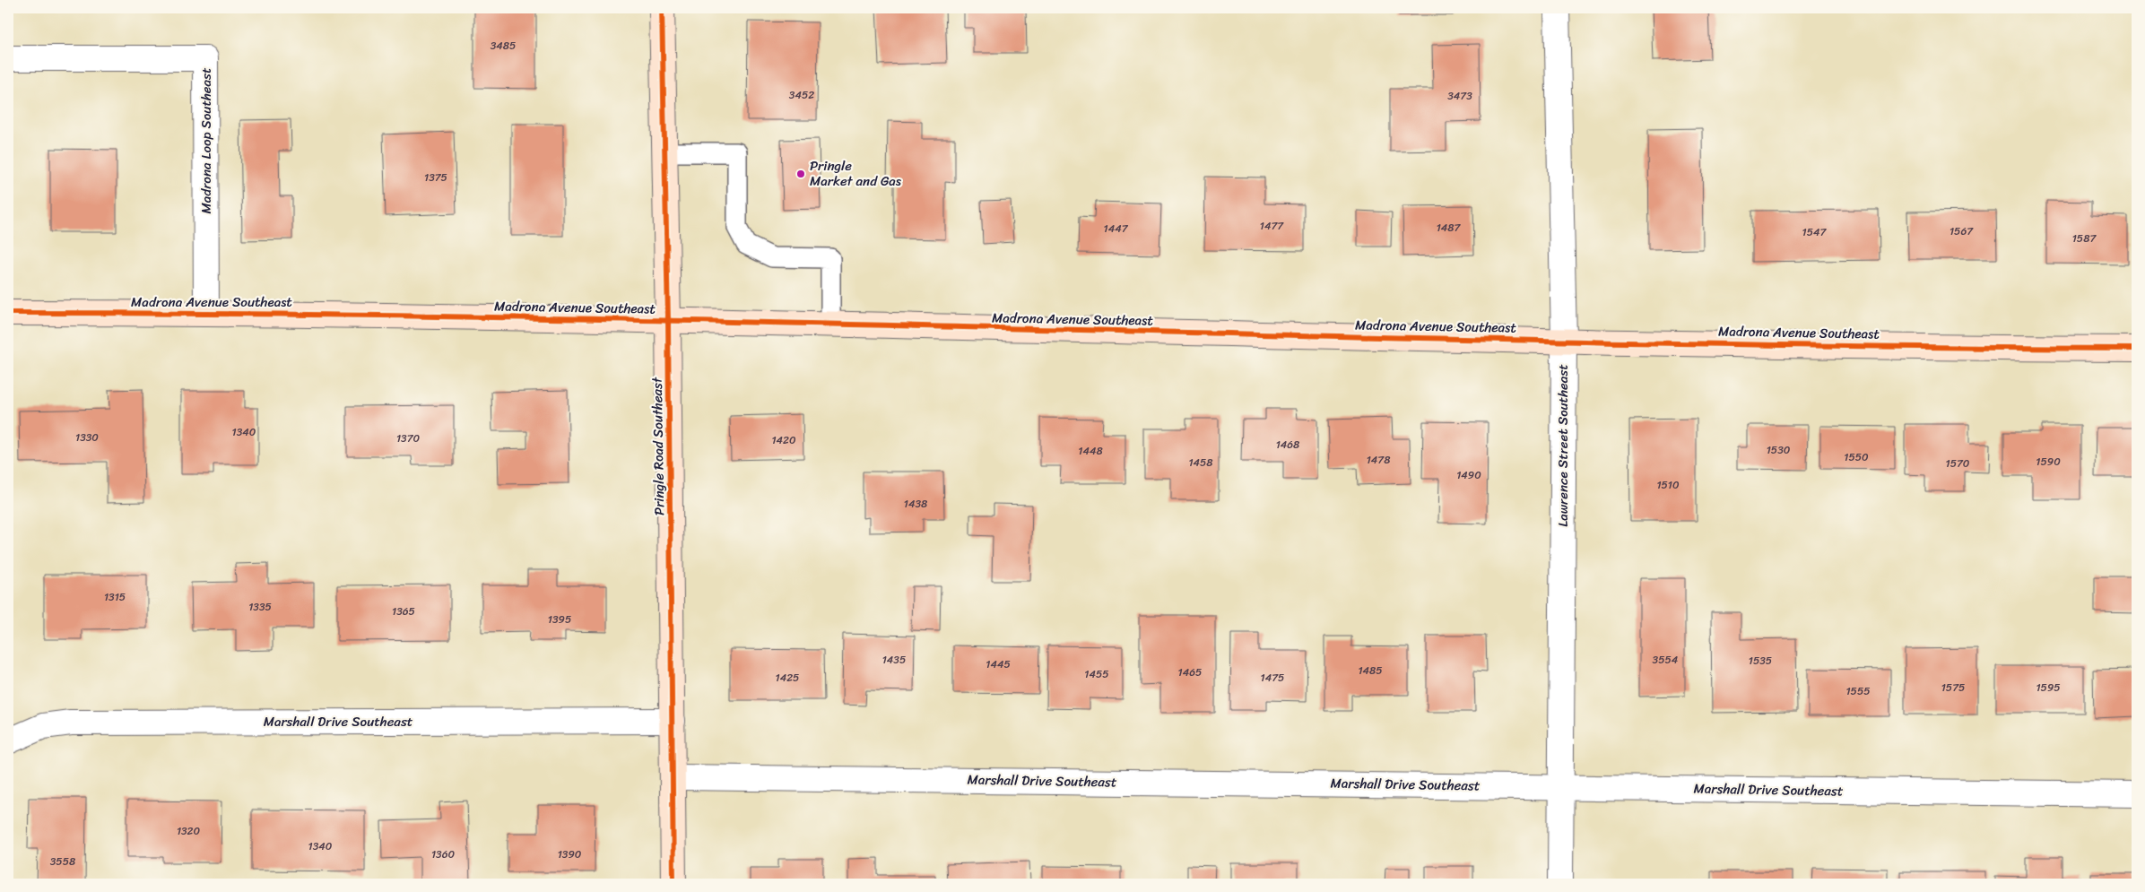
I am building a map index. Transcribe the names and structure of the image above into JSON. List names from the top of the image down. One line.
{"streets":{"main road":["Madrona Avenue Southeast","Pringle Road Southeast"],"street":["Madrona Loop Southeast","Lawrence Street Southeast","Marshall Drive Southeast"]},"crossings":[["Madrona Loop Southeast","Madrona Avenue Southeast"],["Madrona Avenue Southeast","Lawrence Street Southeast"],["Madrona Avenue Southeast","Pringle Road Southeast"],["Lawrence Street Southeast","Marshall Drive Southeast"],["Pringle Road Southeast","Marshall Drive Southeast"]],"places":["Pringle Market and Gas"],"house_numbers":["3485","3452","3473","1375","1477","1487","1447","1567","1547","1587","1340","1330","1370","1420","1468","1530","1448","1550","1478","1590","1458","1570","1490","1510","1438","1315","1335","1365","1395","1435","3554","1535","1445","1485","1465","1455","1425","1475","1575","1595","1555","1320","1340","1360","1390","3558"]}
